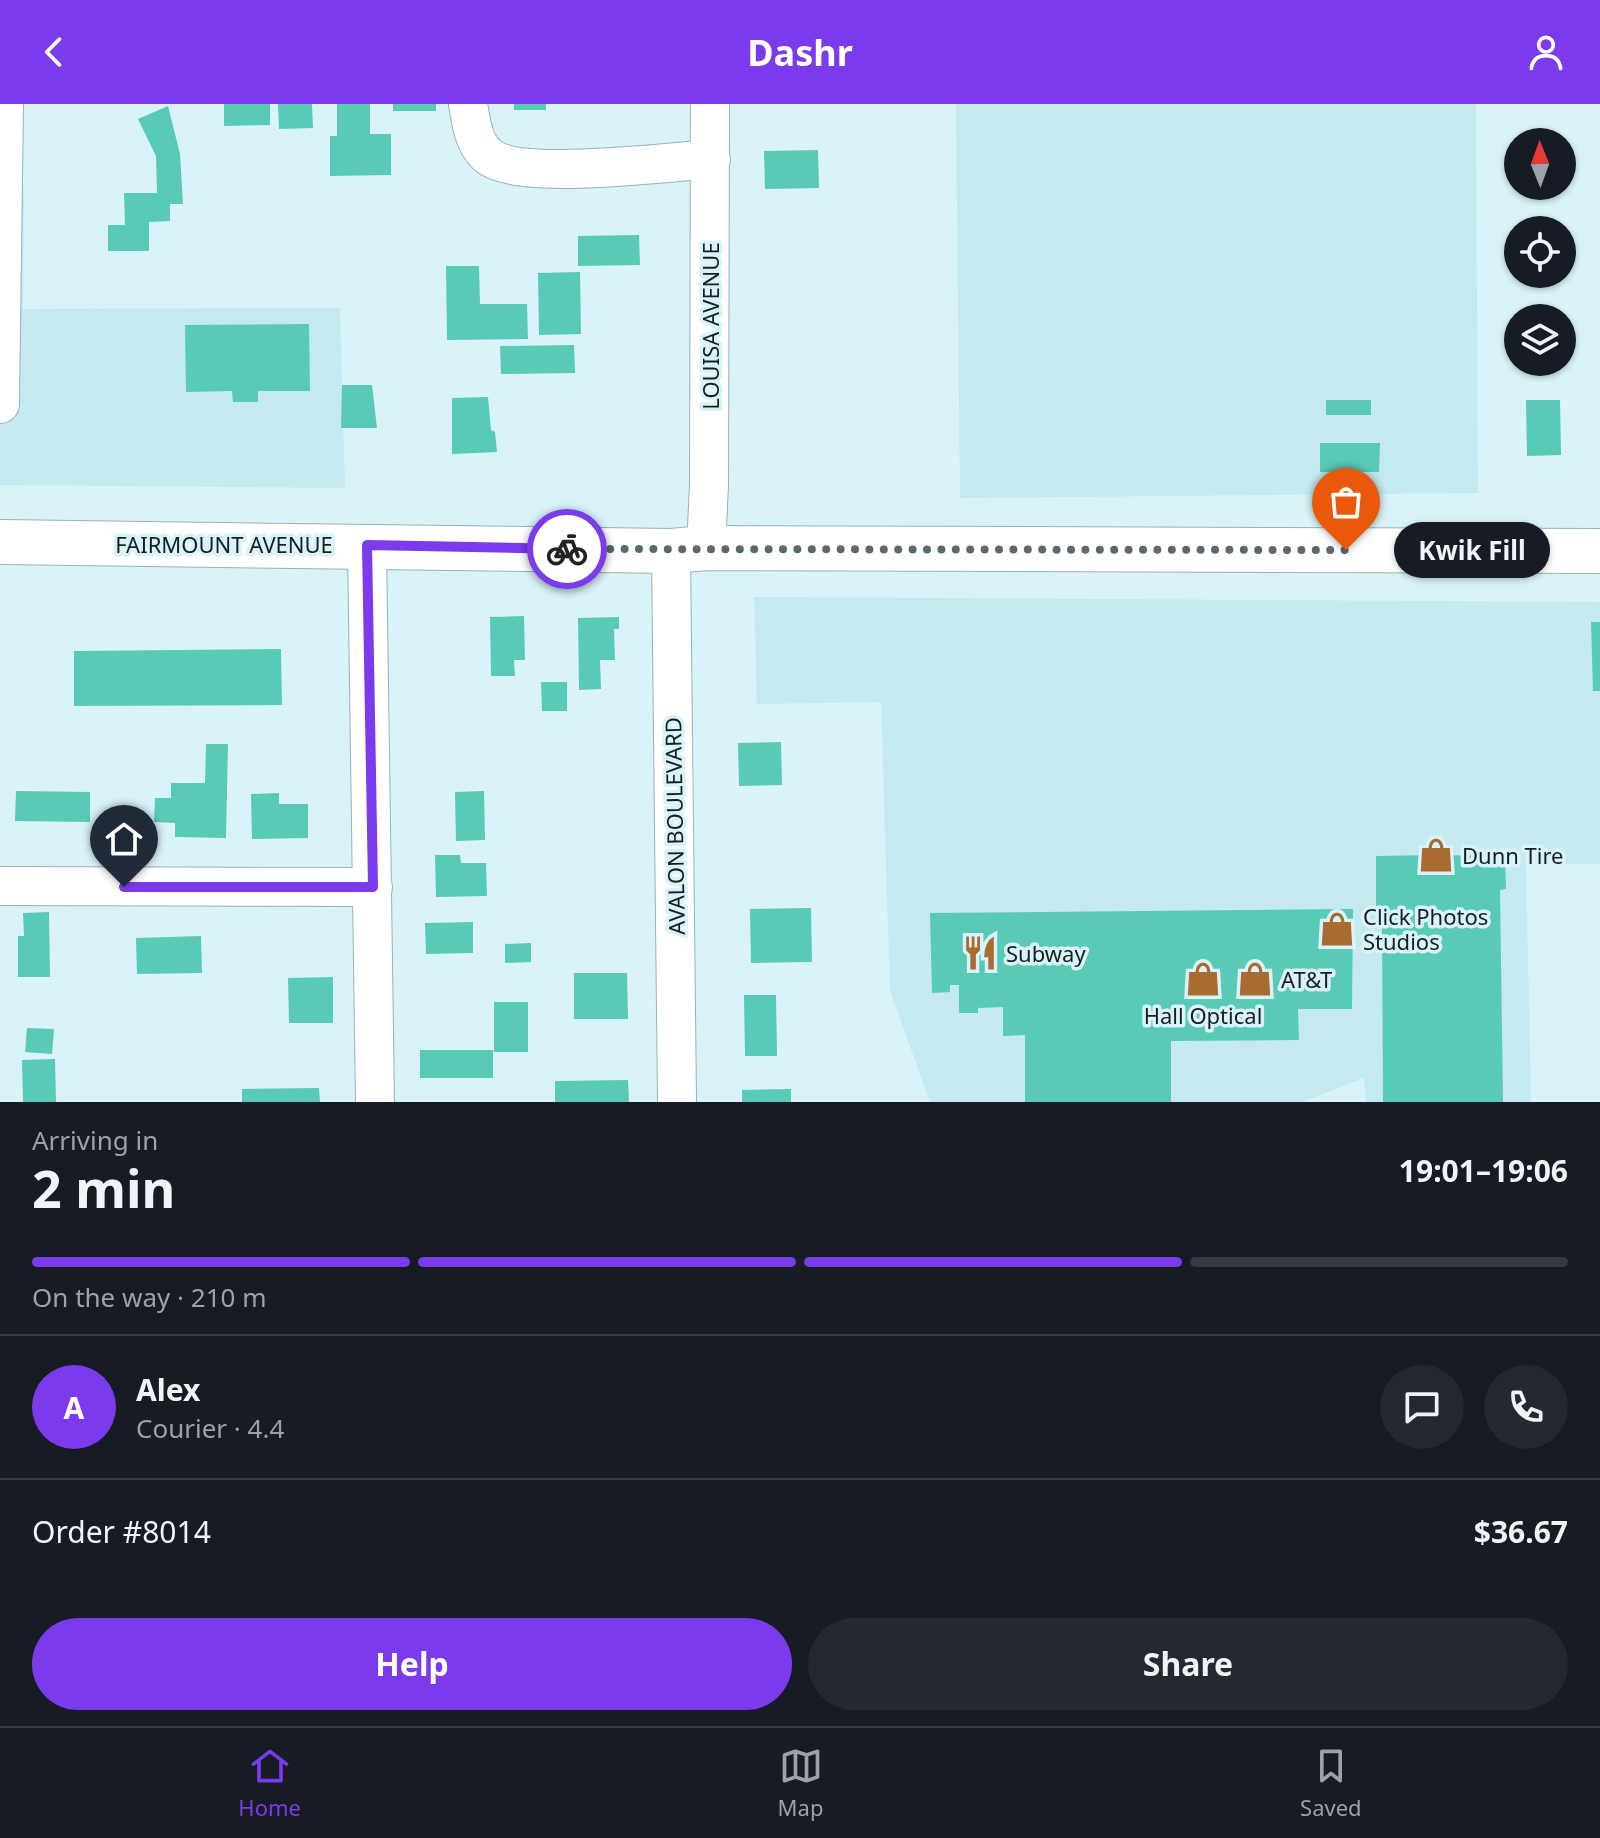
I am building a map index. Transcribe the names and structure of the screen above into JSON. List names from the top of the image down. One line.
{"streets":{"main road":["FAIRMOUNT AVENUE"],"street":["LOUISA AVENUE","AVALON BOULEVARD"]},"crossings":[["LOUISA AVENUE","FAIRMOUNT AVENUE"],["LOUISA AVENUE","AVALON BOULEVARD"],["FAIRMOUNT AVENUE","AVALON BOULEVARD"]],"places":{"other":["Kwik Fill"],"shop":["Dunn Tire","Click Photos Studios","Hall Optical","AT&T"],"restaurant":["Subway"]},"north":"top","page":{"header":"Dashr","bubble":"Kwik Fill","heading":["2 min","Arriving in","19:01–19:06"],"panel":["Alex","Courier · 4.4","Order #8014","$36.67"],"bar":"On the way · 210 m","round":"A","buttons":["Help","Share"],"tabs":["Home","Map","Saved"]}}
